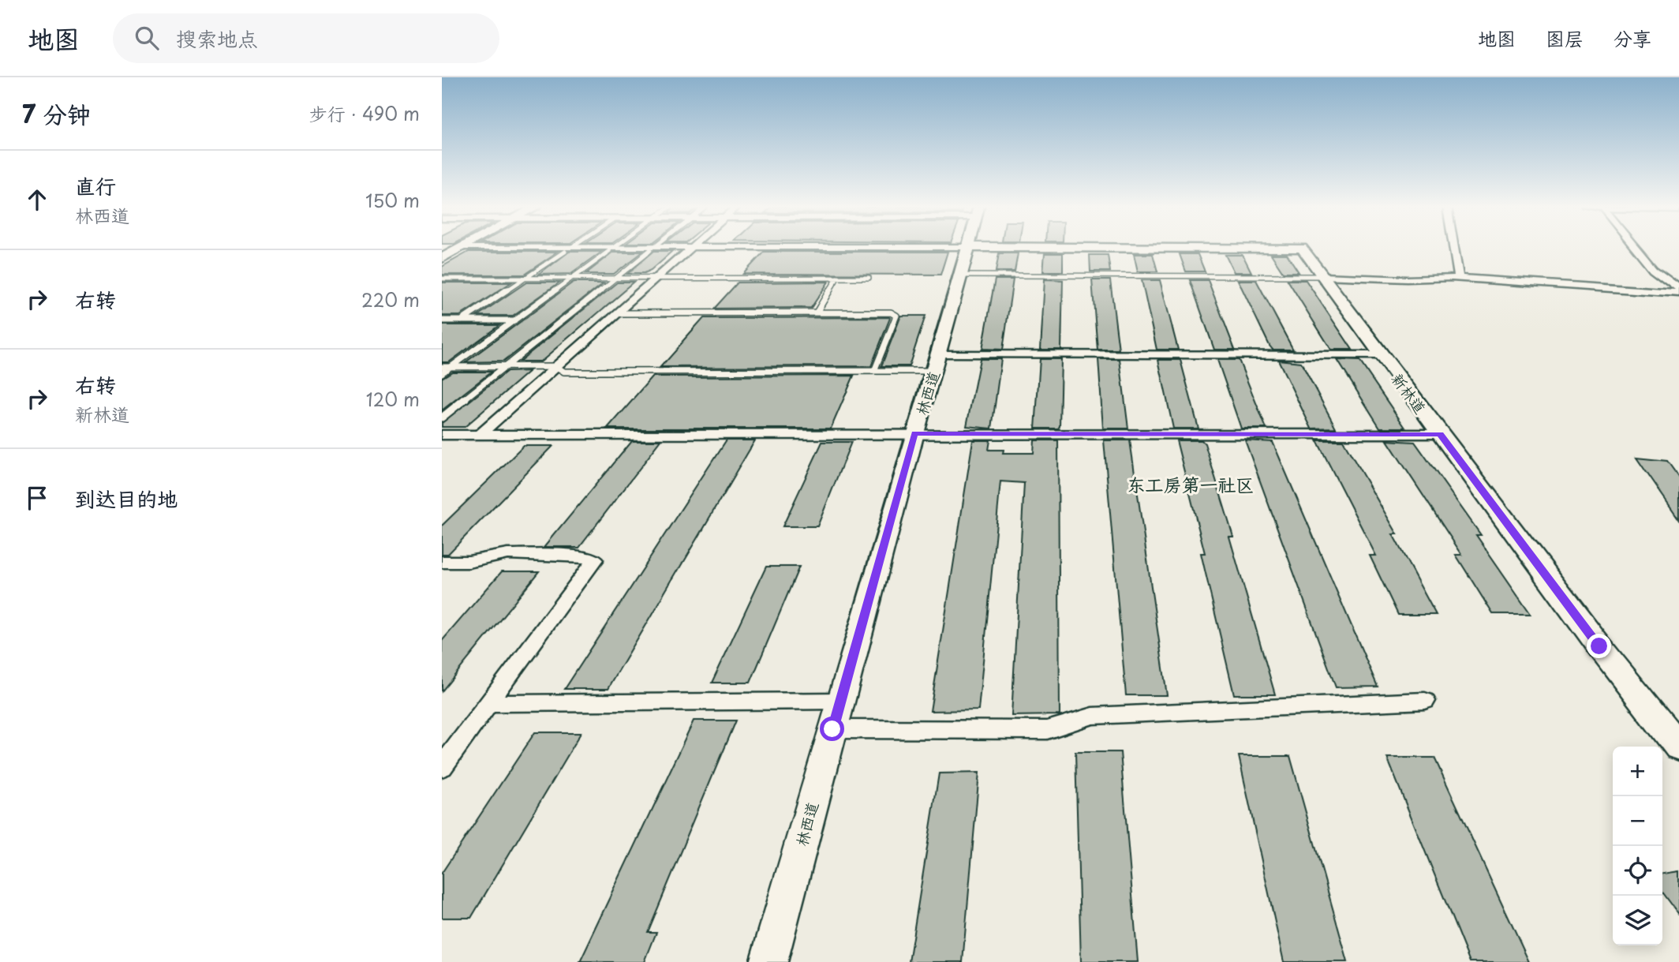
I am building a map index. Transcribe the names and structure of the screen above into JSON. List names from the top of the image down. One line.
{"streets":{"street":["林西道","新林道"]},"districts":["东工房第一社区"],"page":{"header":"地图","search":"搜索地点","nav":["地图","图层","分享"],"heading":["7 分钟","步行 · 490 m"],"list":[["直行","林西道","150 m"],["右转","220 m"],["右转","新林道","120 m"],"到达目的地"],"map_buttons":["+","−"]}}
